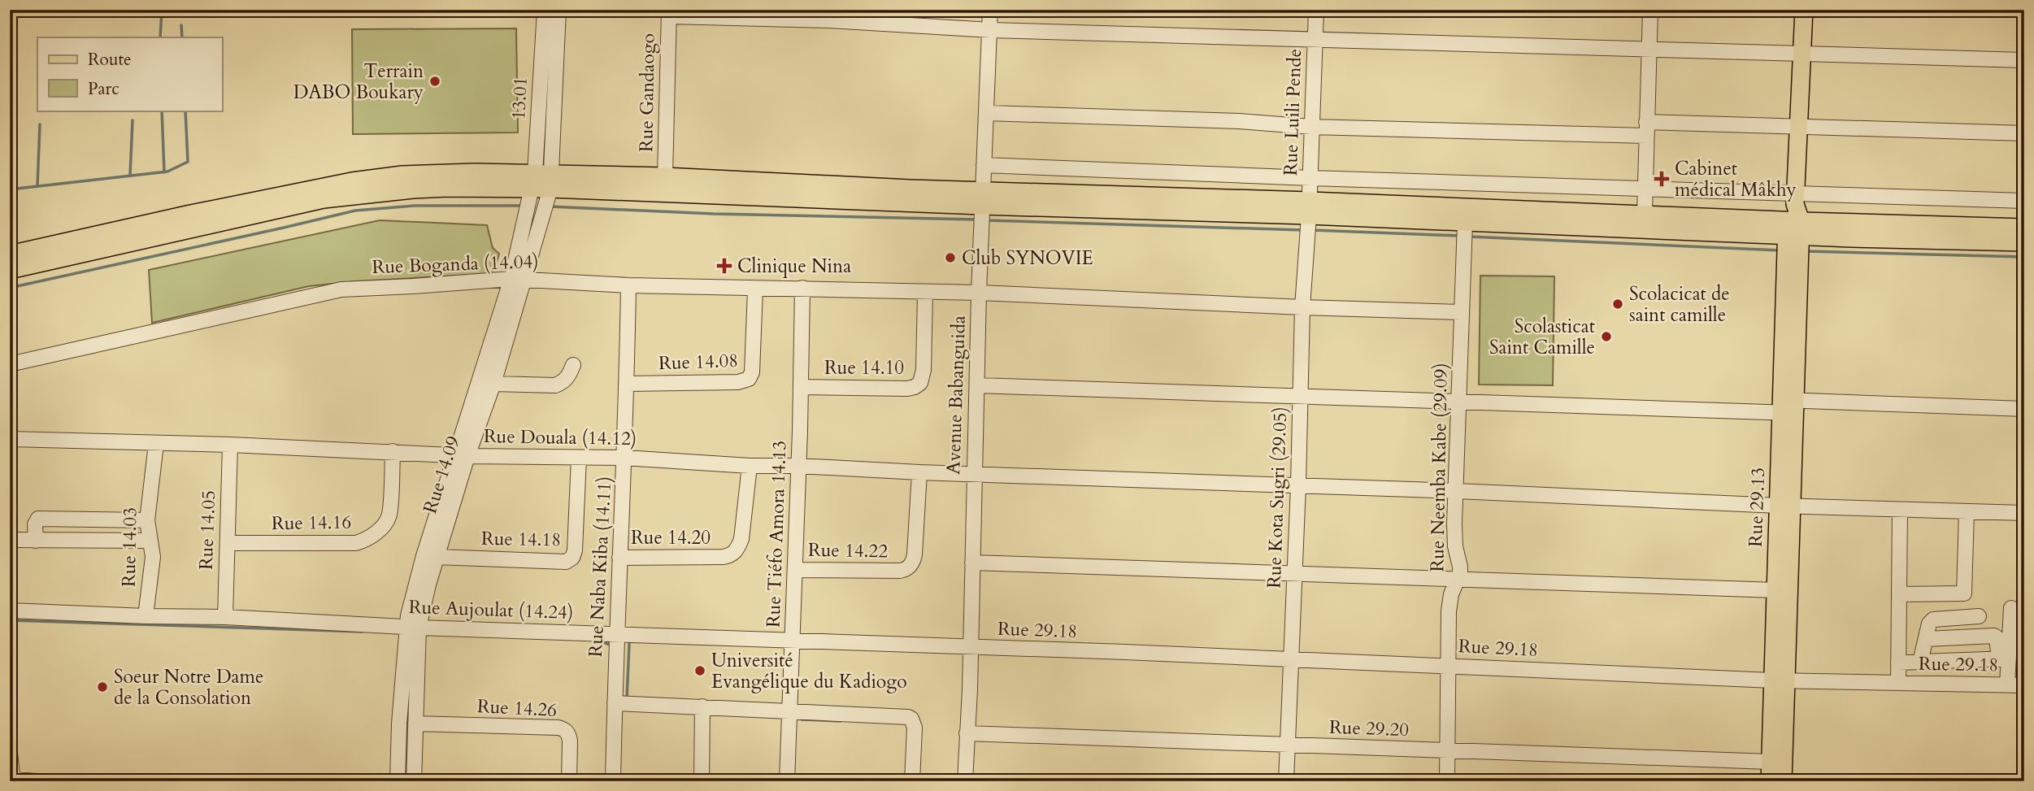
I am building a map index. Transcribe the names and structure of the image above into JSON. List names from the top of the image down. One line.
{"streets":{"main road":["Rue 29.13"],"street":["Rue Gandaogo","13.01","Rue Luili Pende","Rue Boganda (14.04)","Rue 14.08","Rue 14.10","Avenue Babanguida","Rue Douala (14.12)","Rue Neemba Kabe (29.09)","Rue 14.09","Rue Kota Sugri (29.05)","Rue 14.16","Rue 14.05","Rue Tiéfo Amora 14.13","Rue 14.20","Rue 14.18","Rue 14.03","Rue 14.22","Rue Naba Kiba (14.11)","Rue Aujoulat (14.24)","Rue 29.18","Rue 14.26","Rue 29.20"]},"crossings":[["13.01","Rue 14.09"],["Rue Luili Pende","Rue Kota Sugri (29.05)"],["Rue Boganda (14.04)","Rue 14.08"],["Rue Boganda (14.04)","Rue 14.10"],["Rue Boganda (14.04)","Avenue Babanguida"],["Rue Boganda (14.04)","Rue Neemba Kabe (29.09)"],["Rue Boganda (14.04)","Rue 14.09"],["Rue Boganda (14.04)","Rue Kota Sugri (29.05)"],["Rue Boganda (14.04)","Rue Tiéfo Amora 14.13"],["Rue Boganda (14.04)","Rue Naba Kiba (14.11)"],["Rue 14.08","Rue Naba Kiba (14.11)"],["Rue 14.10","Rue Tiéfo Amora 14.13"],["Avenue Babanguida","Rue Douala (14.12)"],["Avenue Babanguida","Rue Aujoulat (14.24)"],["Avenue Babanguida","Rue 29.18"],["Avenue Babanguida","Rue 29.20"],["Rue Douala (14.12)","Rue Neemba Kabe (29.09)"],["Rue Douala (14.12)","Rue 14.09"],["Rue Douala (14.12)","Rue Kota Sugri (29.05)"],["Rue Douala (14.12)","Rue 29.13"],["Rue Douala (14.12)","Rue 14.16"],["Rue Douala (14.12)","Rue 14.05"],["Rue Douala (14.12)","Rue Tiéfo Amora 14.13"],["Rue Douala (14.12)","Rue 14.20"],["Rue Douala (14.12)","Rue 14.18"],["Rue Douala (14.12)","Rue 14.03"],["Rue Douala (14.12)","Rue 14.22"],["Rue Douala (14.12)","Rue Naba Kiba (14.11)"],["Rue Neemba Kabe (29.09)","Rue 29.18"],["Rue Neemba Kabe (29.09)","Rue 29.20"],["Rue 14.09","Rue 14.18"],["Rue 14.09","Rue Aujoulat (14.24)"],["Rue 14.09","Rue 14.26"],["Rue Kota Sugri (29.05)","Rue 29.18"],["Rue Kota Sugri (29.05)","Rue 29.20"],["Rue 29.13","Rue 29.18"],["Rue 29.13","Rue 29.20"],["Rue 14.16","Rue 14.05"],["Rue 14.05","Rue Aujoulat (14.24)"],["Rue Tiéfo Amora 14.13","Rue 14.22"],["Rue Tiéfo Amora 14.13","Rue Aujoulat (14.24)"],["Rue 14.20","Rue Naba Kiba (14.11)"],["Rue 14.03","Rue Aujoulat (14.24)"],["Rue Naba Kiba (14.11)","Rue Aujoulat (14.24)"],["Rue Aujoulat (14.24)","Rue 29.18"]],"places":{"other":["Terrain DABO Boukary","Club SYNOVIE","Scolacicat de saint camille","Scolasticat Saint Camille","Université Evangélique du Kadiogo","Soeur Notre Dame de la Consolation"],"health":["Cabinet médical Mâkhy","Clinique Nina"]},"legend":["Route","Parc"]}
